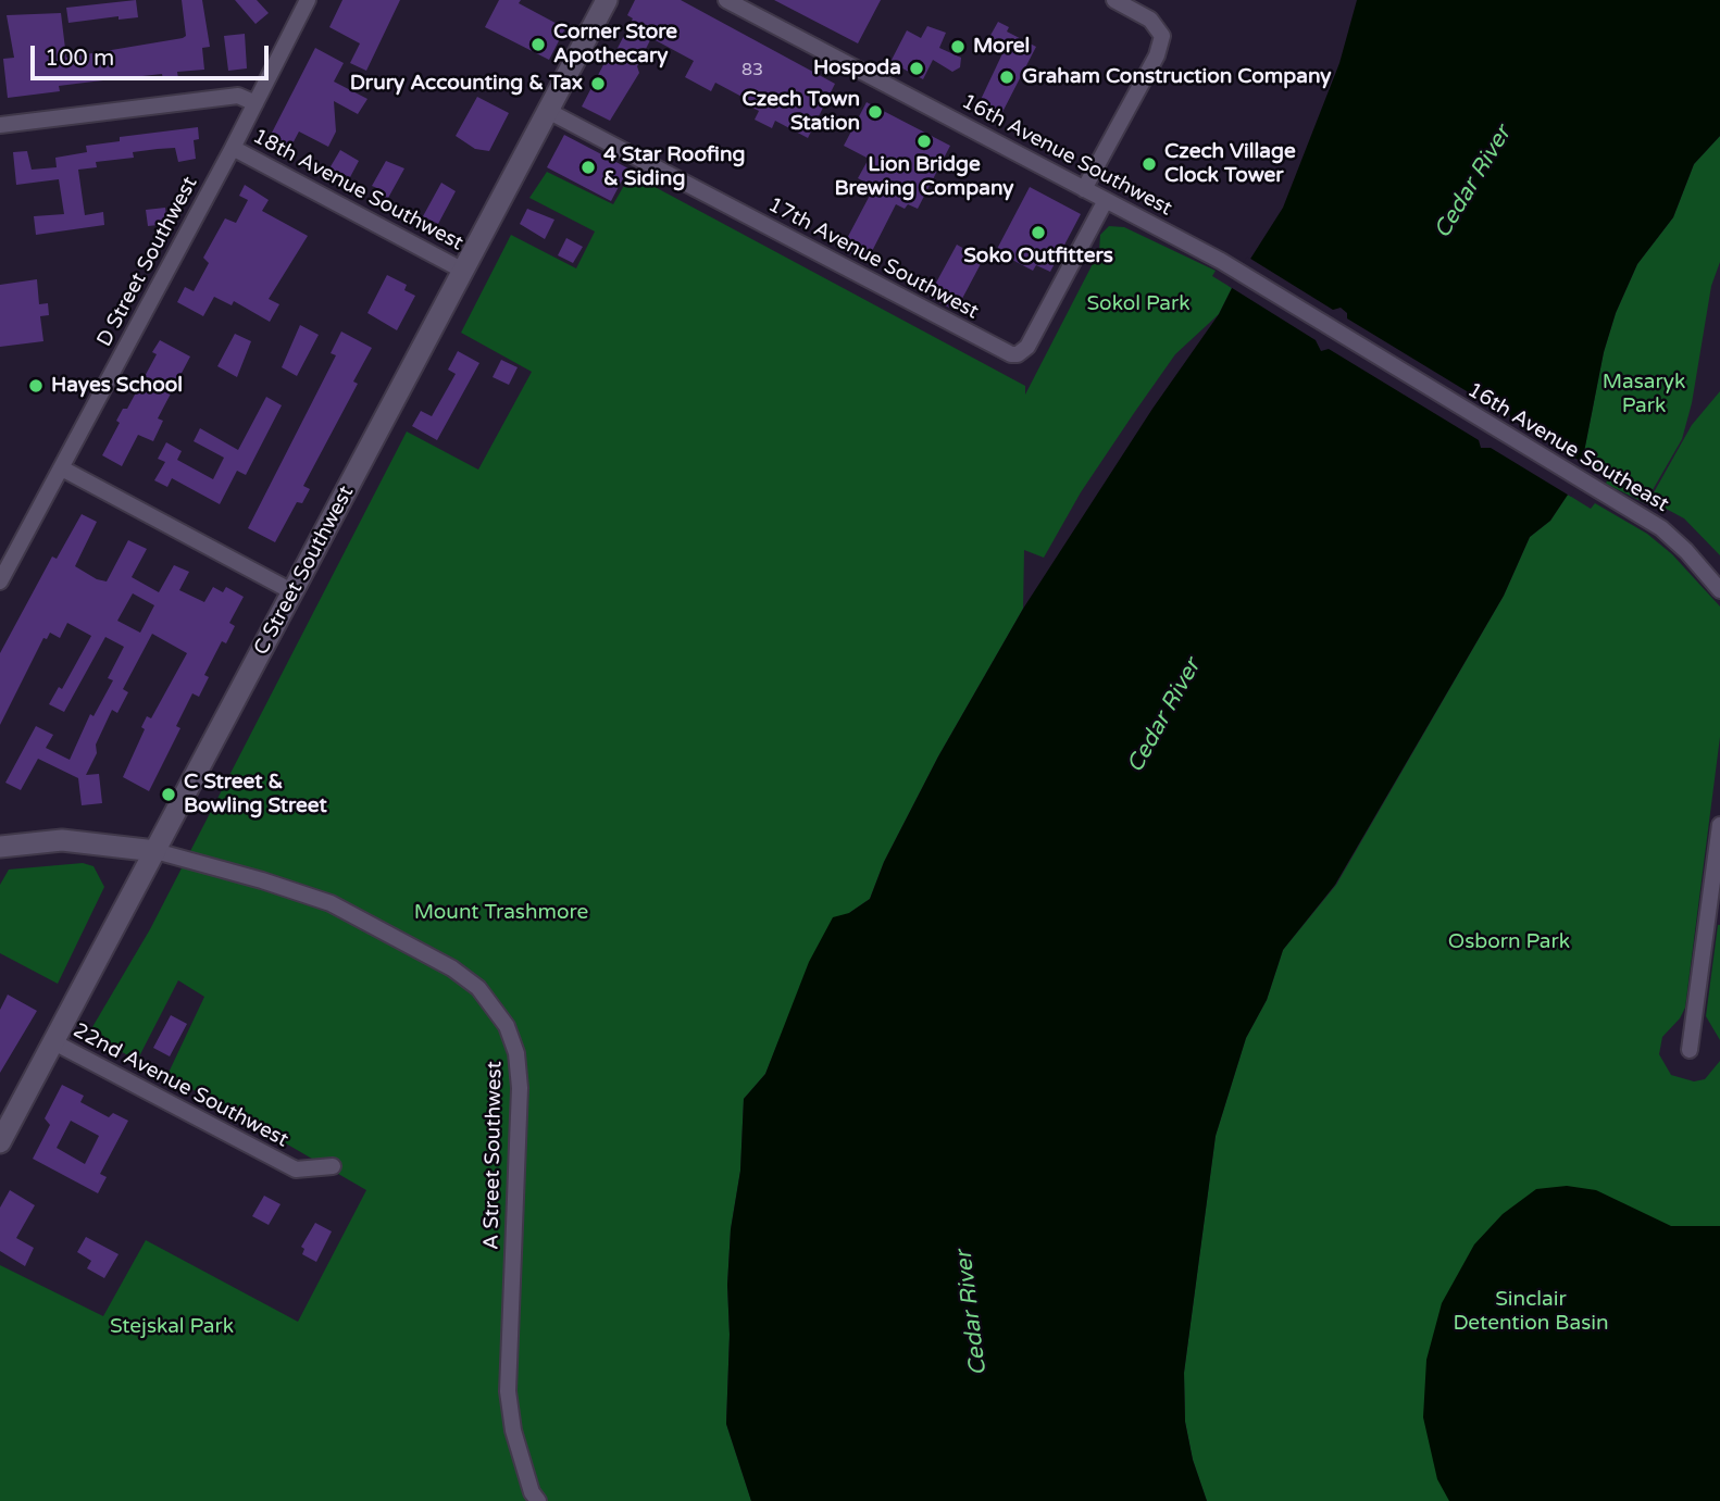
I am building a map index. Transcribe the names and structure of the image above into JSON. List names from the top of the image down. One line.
{"streets":{"main road":["C Street Southwest"],"street":["16th Avenue Southwest","18th Avenue Southwest","17th Avenue Southwest","D Street Southwest","16th Avenue Southeast","22nd Avenue Southwest","A Street Southwest"]},"crossings":[["16th Avenue Southwest","17th Avenue Southwest"],["16th Avenue Southwest","16th Avenue Southeast"],["18th Avenue Southwest","D Street Southwest"],["18th Avenue Southwest","C Street Southwest"],["17th Avenue Southwest","C Street Southwest"],["C Street Southwest","22nd Avenue Southwest"],["C Street Southwest","A Street Southwest"]],"water":["Cedar River"],"parks":["Sokol Park","Masaryk Park","Mount Trashmore","Osborn Park","Sinclair Detention Basin","Stejskal Park"],"places":["Corner Store Apothecary","Morel","Hospoda","Graham Construction Company","Drury Accounting & Tax","Czech Town Station","Lion Bridge Brewing Company","Czech Village Clock Tower","4 Star Roofing & Siding","Soko Outfitters","Hayes School","C Street & Bowling Street"],"house_numbers":["83"],"scale_bar":"100 m"}
